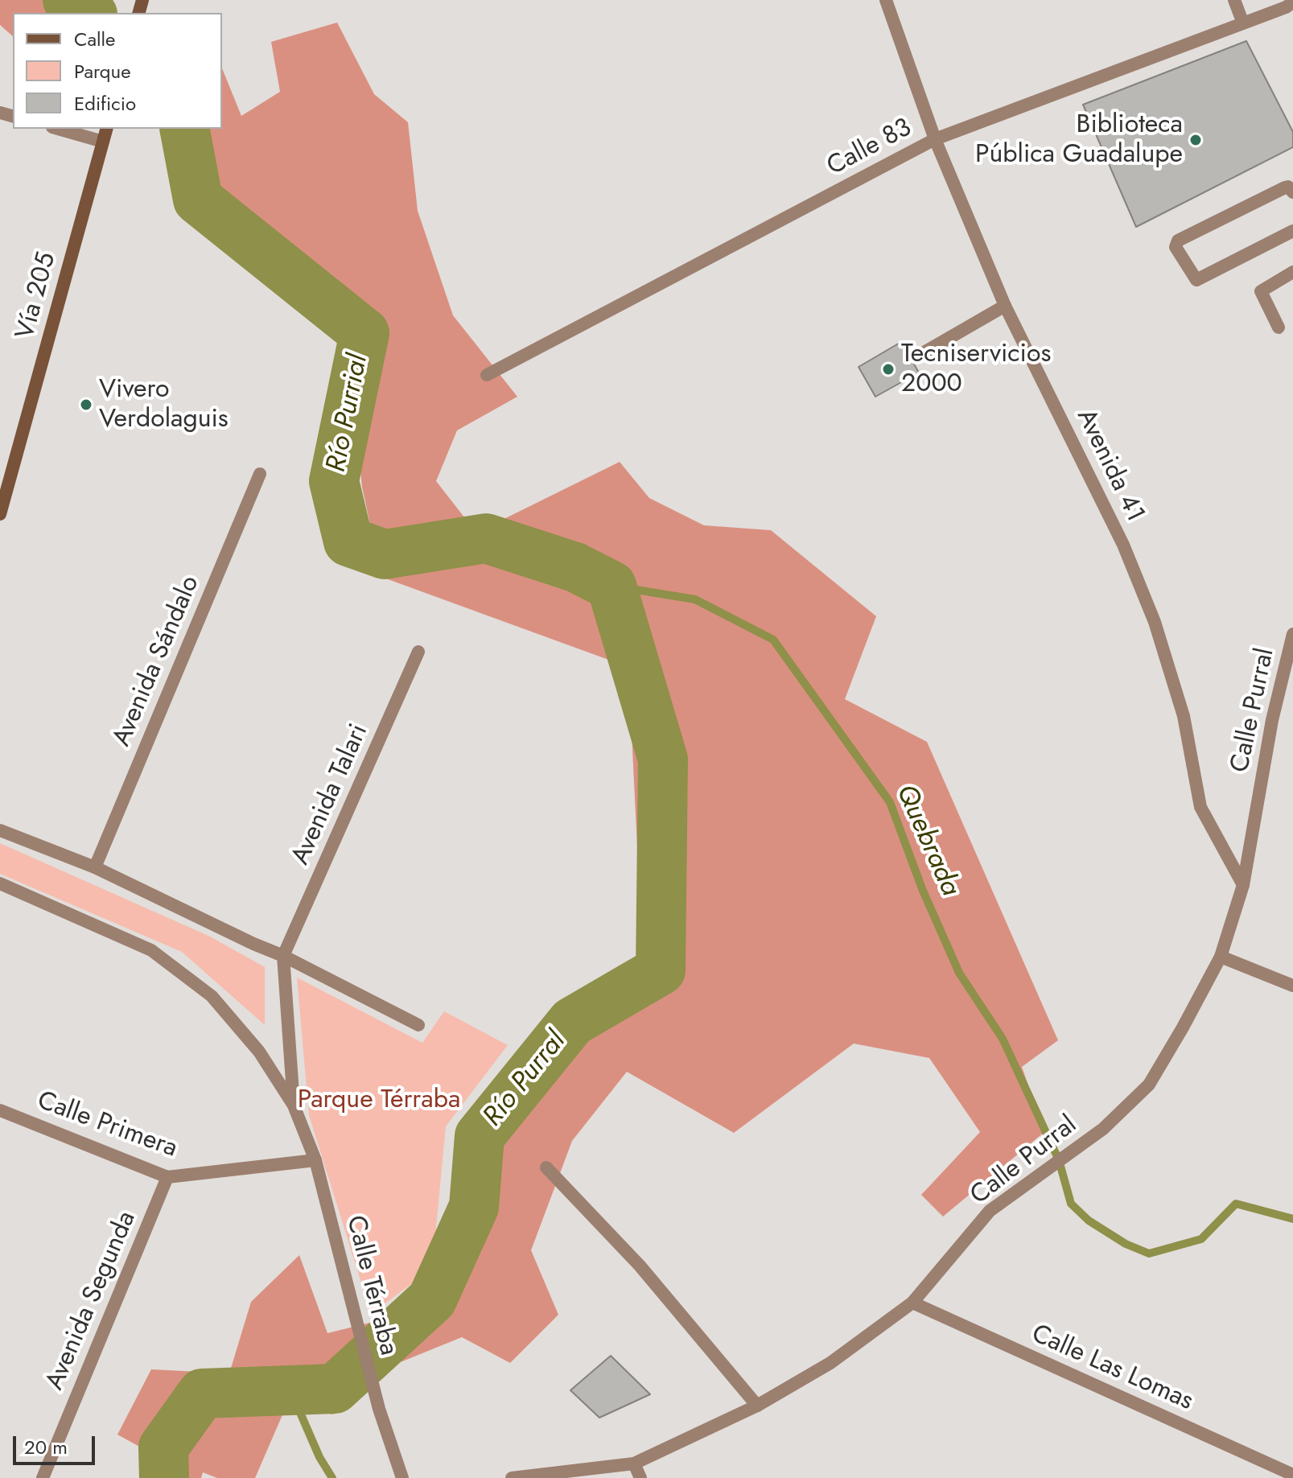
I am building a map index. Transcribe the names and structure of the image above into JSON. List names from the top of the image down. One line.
{"streets":{"main road":["Vía 205"],"street":["Calle 83","Avenida 41","Avenida Sándalo","Calle Purral","Avenida Talari","Calle Primera","Calle Térraba","Avenida Segunda","Calle Las Lomas"]},"crossings":[["Calle 83","Avenida 41"],["Avenida 41","Calle Purral"],["Calle Purral","Calle Las Lomas"],["Avenida Talari","Calle Térraba"],["Calle Primera","Calle Térraba"],["Calle Primera","Avenida Segunda"]],"water":["Río Purrial","Quebrada","Río Purral"],"parks":["Parque Térraba"],"places":["Biblioteca Pública Guadalupe","Tecniservicios 2000","Vivero Verdolaguis"],"legend":["Calle","Parque","Edificio"],"scale_bar":"20 m"}
